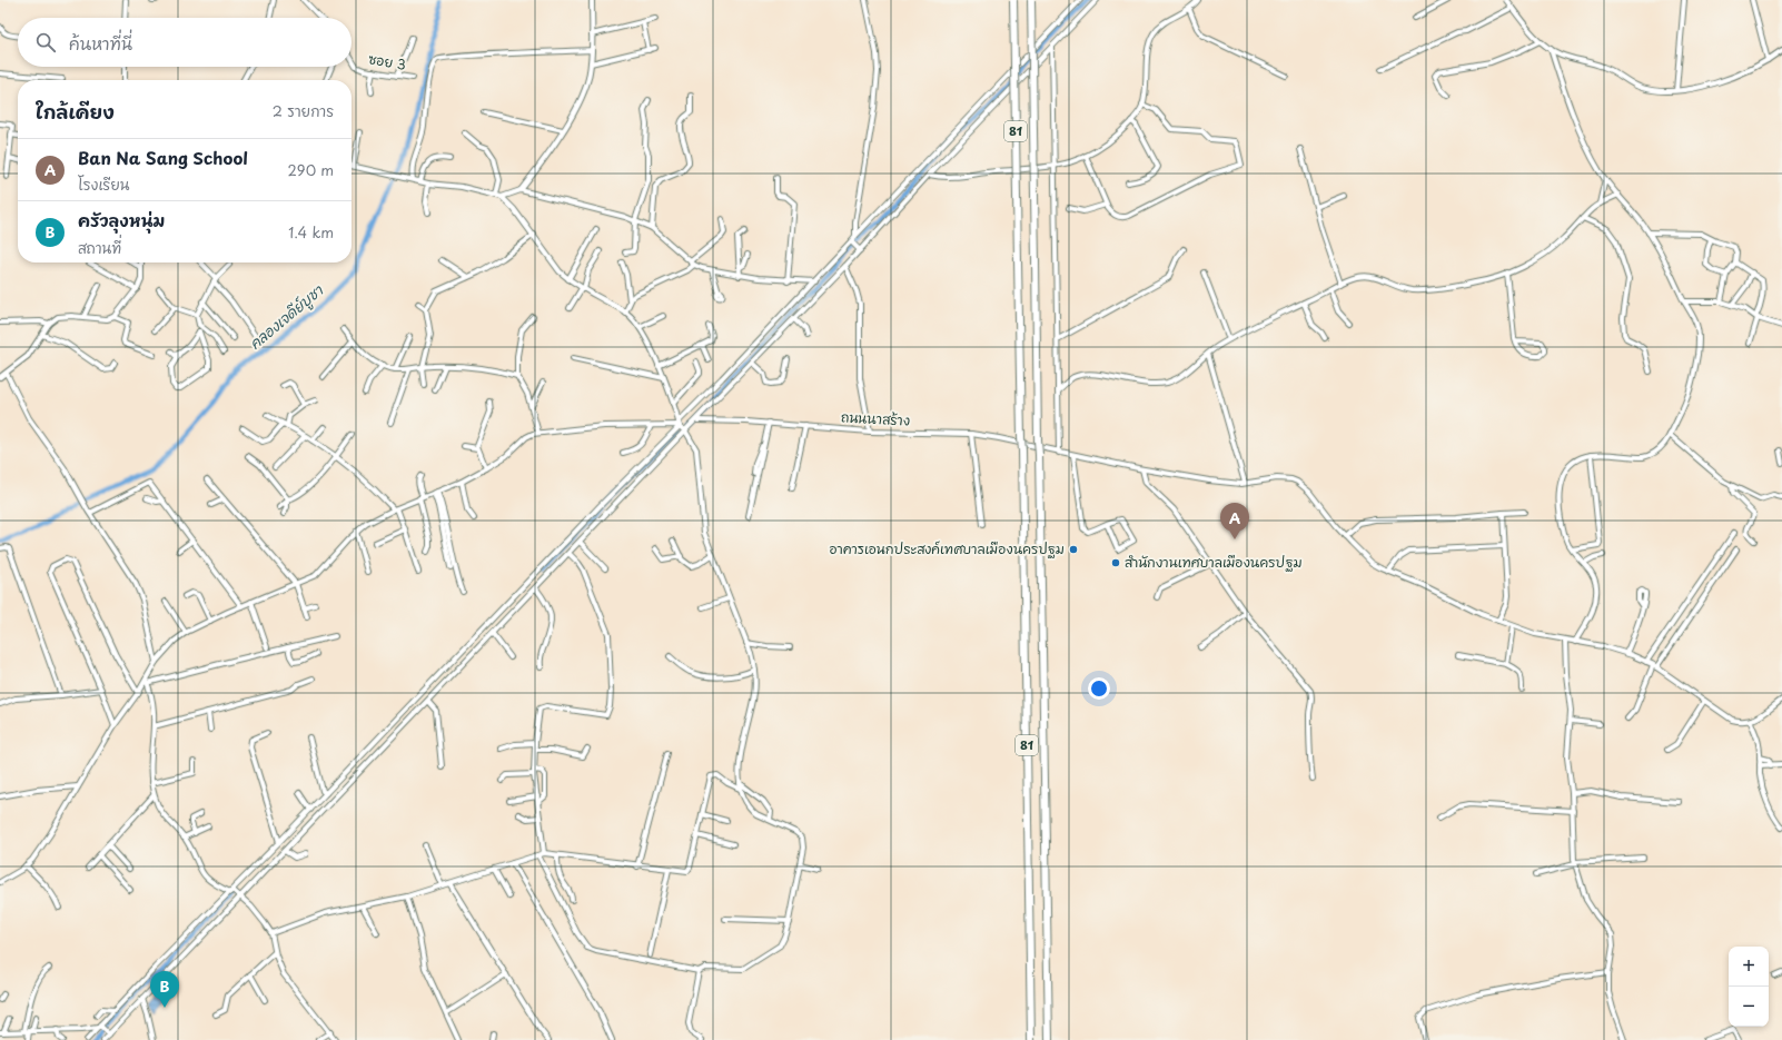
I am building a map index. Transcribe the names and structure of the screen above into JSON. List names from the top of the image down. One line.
{"streets":{"highway":["81"],"street":["ซอย 3","ถนนนาสร้าง"]},"water":["คลองเจดีย์บูชา"],"places":["อาคารเอนกประสงค์เทศบาลเมืองนครปฐม","สำนักงานเทศบาลเมืองนครปฐม"],"page":{"search":"ค้นหาที่นี่","heading":["ใกล้เคียง","2 รายการ"],"list":[{"mark":"A","name":"Ban Na Sang School","note":"โรงเรียน","value":"290 m"},{"mark":"B","name":"ครัวลุงหนุ่ม","note":"สถานที่","value":"1.4 km"}],"pins":["A","B"],"map_buttons":["+","−"]}}
